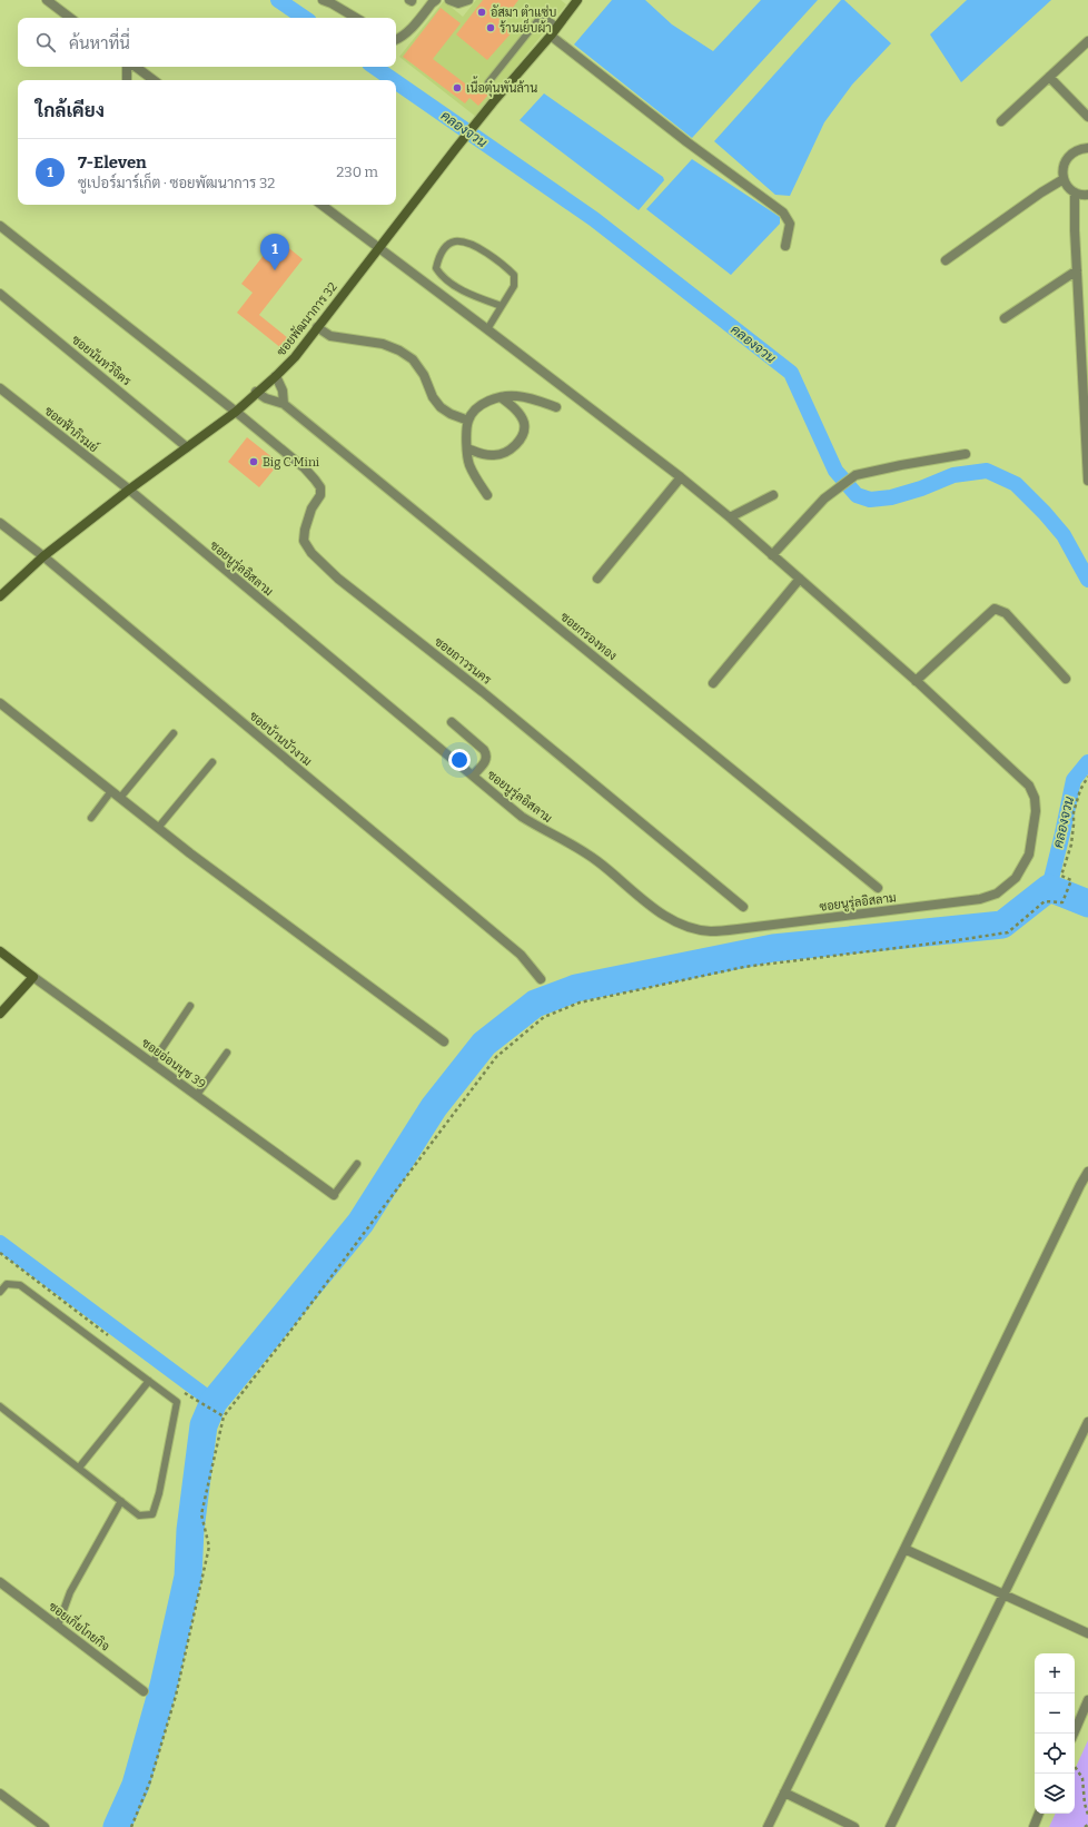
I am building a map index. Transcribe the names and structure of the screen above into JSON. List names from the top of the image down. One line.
{"streets":{"street":["ซอยพัฒนาการ 32","ซอยนันทวิจิตร","ซอยฟ้าภิรมย์","ซอยนูรุ่ลอิสลาม","ซอยกรองทอง","ซอยถาวรนคร","ซอยบ้านบัวงาม","ซอยอ่อนนุช 39","ซอยเกี่ยโกยกิจ"]},"crossings":[["ซอยพัฒนาการ 32","ซอยนันทวิจิตร"],["ซอยพัฒนาการ 32","ซอยฟ้าภิรมย์"],["ซอยพัฒนาการ 32","ซอยนูรุ่ลอิสลาม"],["ซอยพัฒนาการ 32","ซอยกรองทอง"],["ซอยพัฒนาการ 32","ซอยถาวรนคร"],["ซอยพัฒนาการ 32","ซอยบ้านบัวงาม"],["ซอยฟ้าภิรมย์","ซอยนูรุ่ลอิสลาม"]],"water":["คลองจวน"],"places":["อัสมา ตำแซ่บ","ร้านเย็บผ้า","เนื้อตุ๋นพันล้าน","Big C Mini"],"page":{"search":"ค้นหาที่นี่","heading":"ใกล้เคียง","list":[{"mark":"1","name":"7-Eleven","note":"ซูเปอร์มาร์เก็ต · ซอยพัฒนาการ 32","value":"230 m"}],"pins":"1","map_buttons":["+","−"]}}
